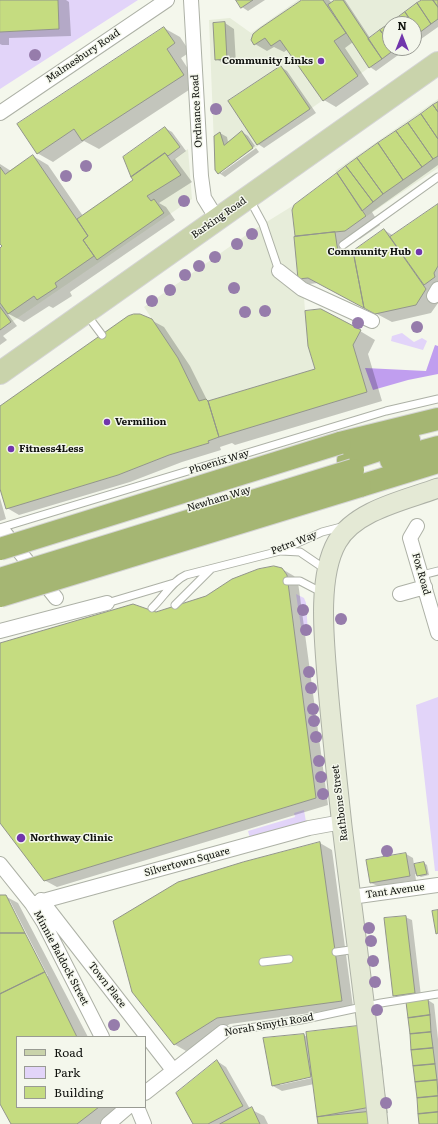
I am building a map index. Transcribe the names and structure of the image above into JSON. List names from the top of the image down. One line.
{"streets":{"highway":["Newham Way"],"main road":["Barking Road"],"street":["Malmesbury Road","Ordnance Road","Fox Road","Rathbone Street","Silvertown Square","Tant Avenue","Minnie Baldock Street","Town Place","Norah Smyth Road"],"lane":["Phoenix Way","Petra Way"]},"crossings":[["Ordnance Road","Barking Road"],["Phoenix Way","Newham Way"],["Petra Way","Rathbone Street"],["Rathbone Street","Silvertown Square"],["Rathbone Street","Tant Avenue"],["Rathbone Street","Norah Smyth Road"],["Silvertown Square","Minnie Baldock Street"],["Silvertown Square","Town Place"],["Minnie Baldock Street","Town Place"],["Town Place","Norah Smyth Road"]],"places":["Community Links","Community Hub","Vermilion","Fitness4Less","Northway Clinic"],"legend":["Road","Park","Building"],"north":"top"}
